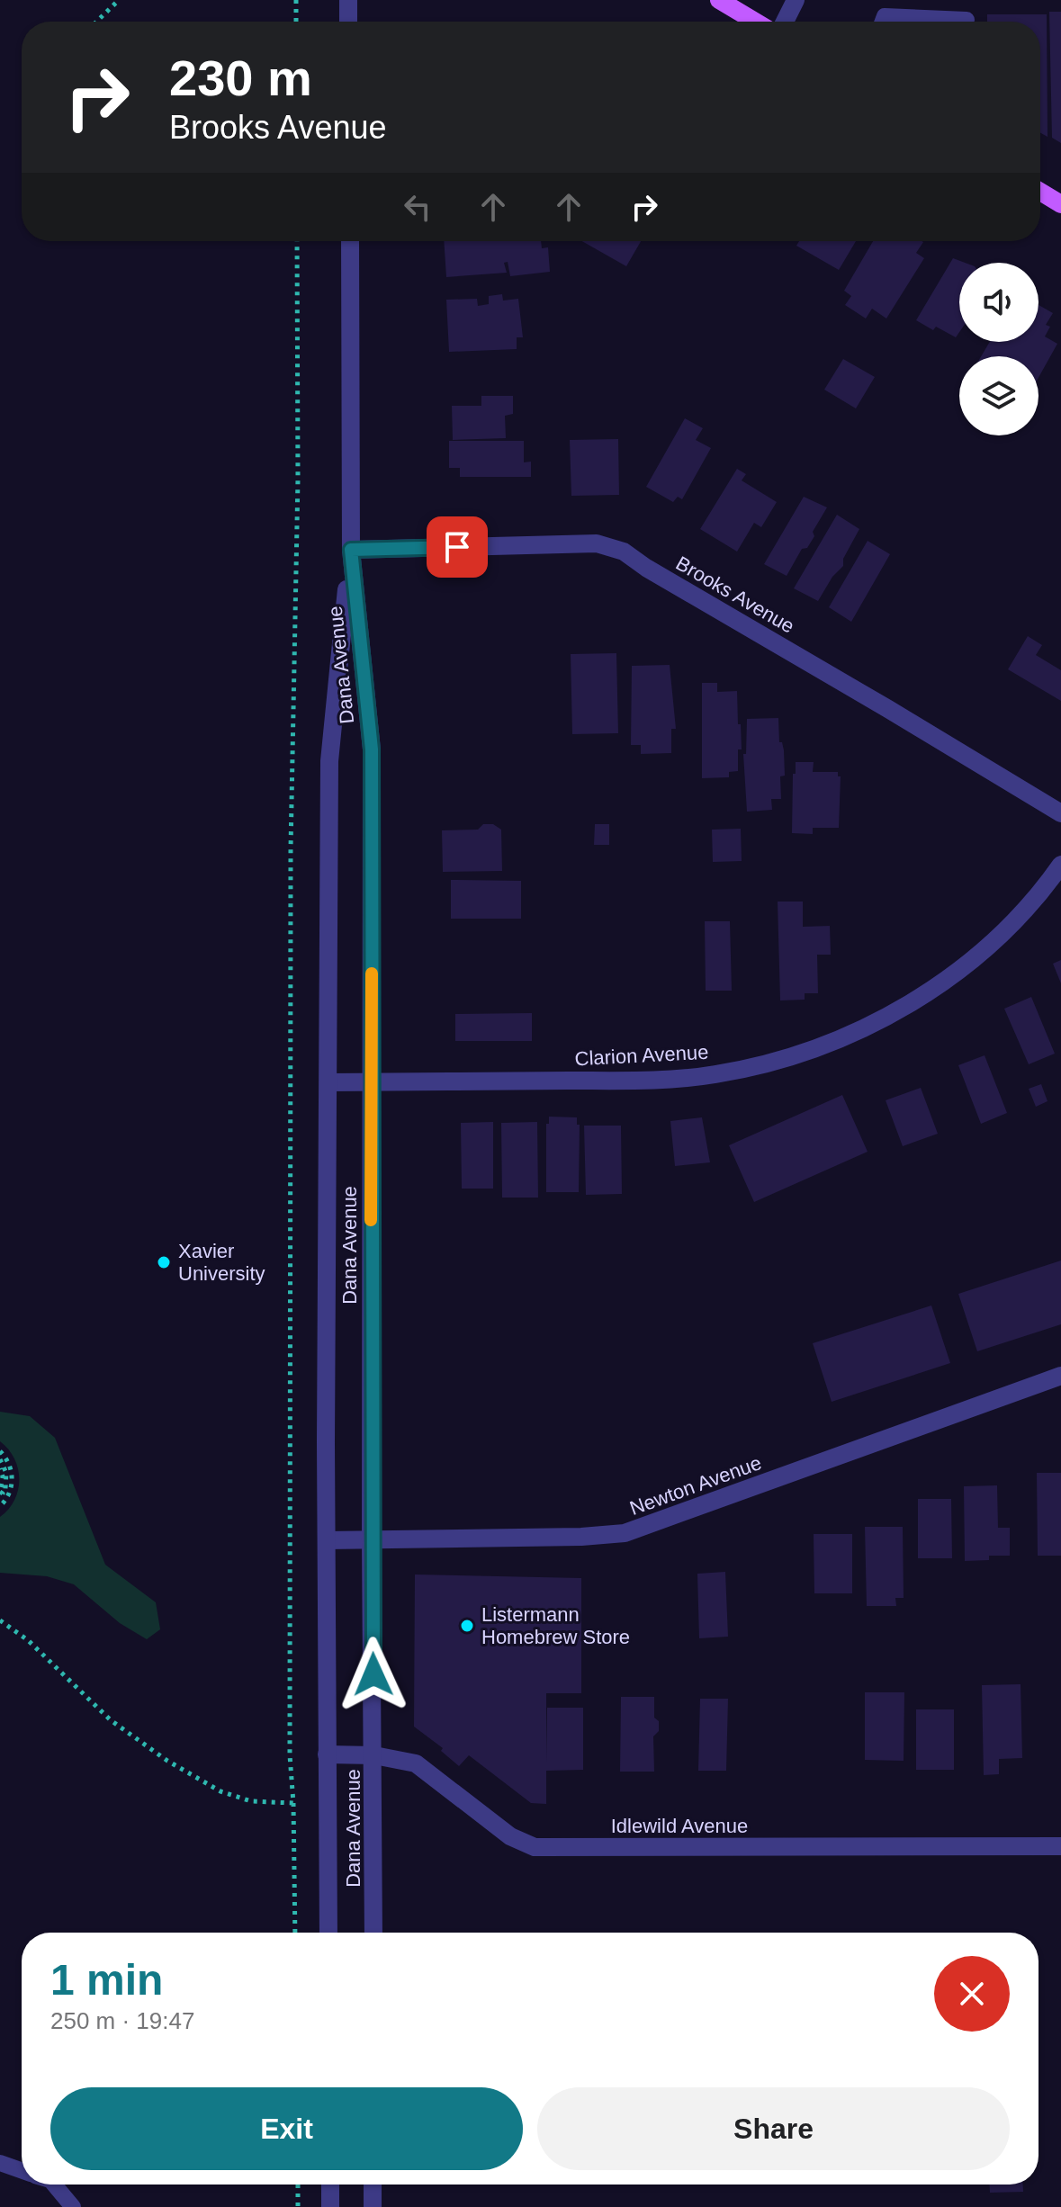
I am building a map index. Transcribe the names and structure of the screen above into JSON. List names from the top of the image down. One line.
{"streets":{"street":["Brooks Avenue","Dana Avenue","Clarion Avenue","Newton Avenue","Idlewild Avenue"]},"crossings":[["Brooks Avenue","Dana Avenue"],["Dana Avenue","Clarion Avenue"],["Dana Avenue","Newton Avenue"],["Dana Avenue","Idlewild Avenue"]],"places":["Xavier University","Listermann Homebrew Store"],"page":{"turn":["230 m","Brooks Avenue"],"heading":["1 min","250 m · 19:47"],"buttons":["Exit","Share"]}}
